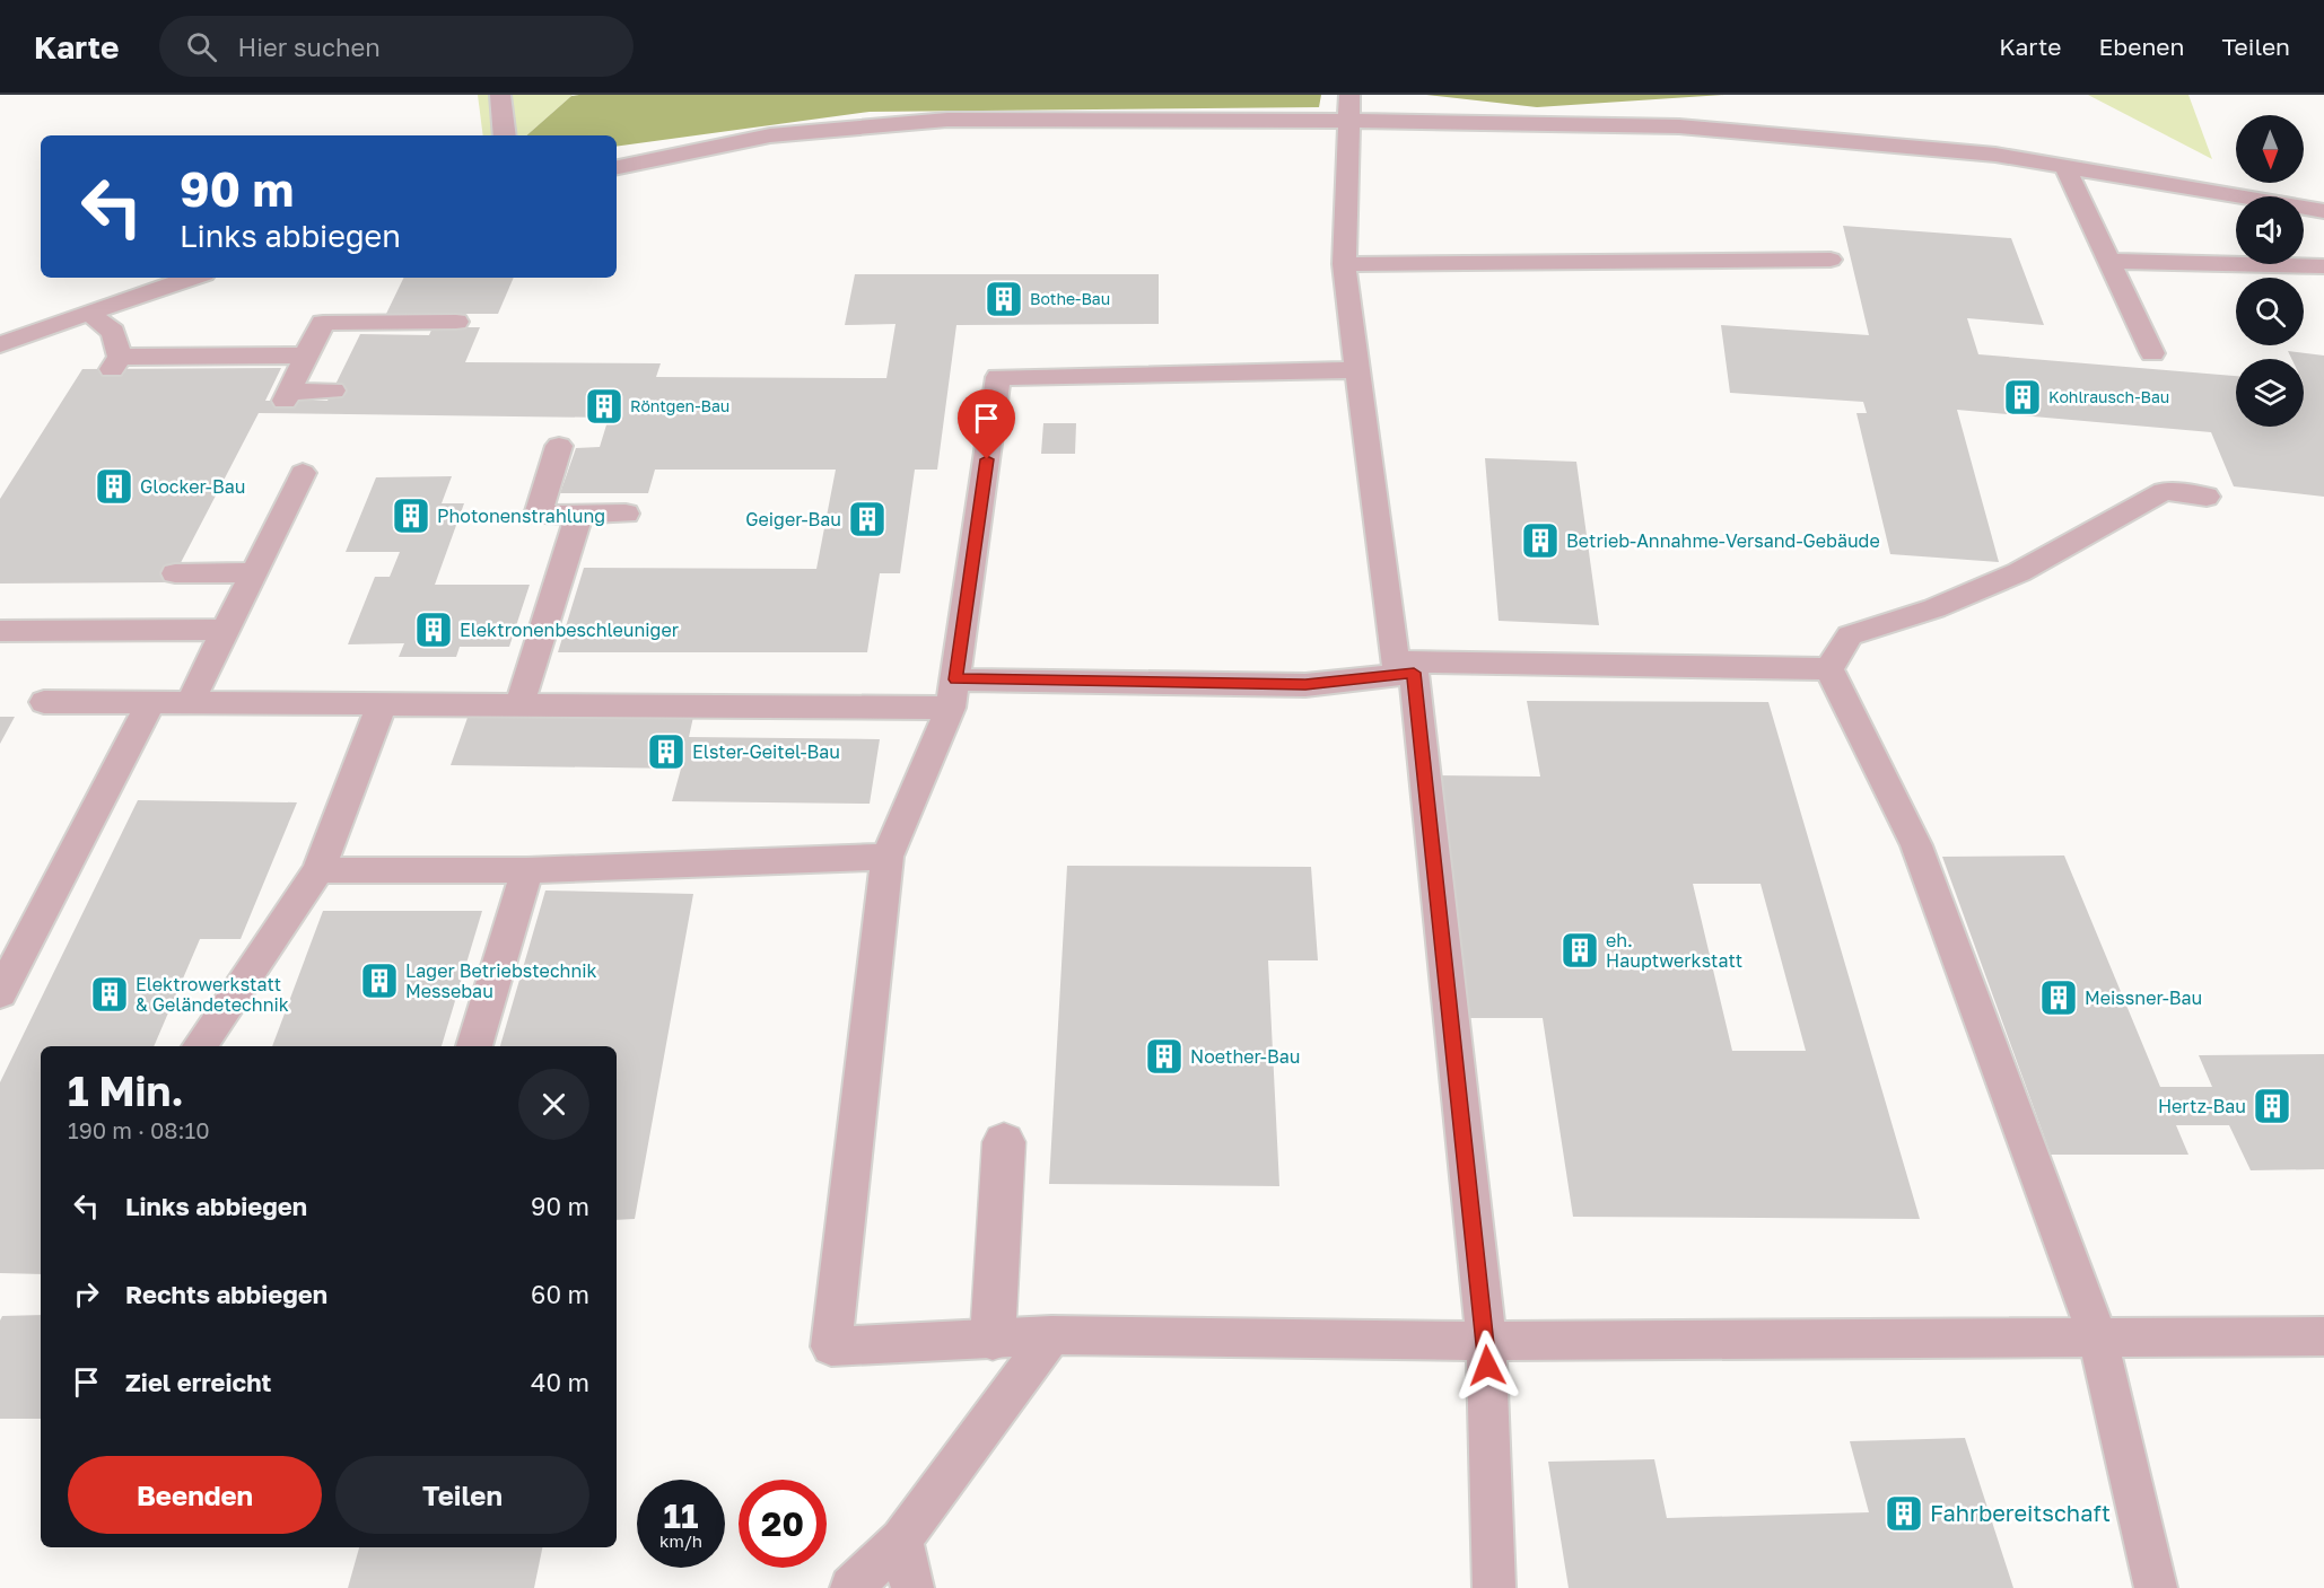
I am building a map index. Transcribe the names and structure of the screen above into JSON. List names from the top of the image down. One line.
{"places":{"building":["Bothe-Bau","Kohlrausch-Bau","Röntgen-Bau","Glocker-Bau","Photonenstrahlung","Geiger-Bau","Betrieb-Annahme-Versand-Gebäude","Elektronenbeschleuniger","Elster-Geitel-Bau","eh. Hauptwerkstatt","Lager Betriebstechnik Messebau","Elektrowerkstatt & Geländetechnik","Meissner-Bau","Noether-Bau","Hertz-Bau","Fahrbereitschaft"]},"north":"bottom","page":{"header":"Karte","search":"Hier suchen","nav":["Karte","Ebenen","Teilen"],"turn":["90 m","Links abbiegen"],"heading":["1 Min.","190 m · 08:10"],"list":[{"name":"Links abbiegen","value":"90 m"},{"name":"Rechts abbiegen","value":"60 m"},{"name":"Ziel erreicht","value":"40 m"}],"buttons":["Beenden","Teilen"],"speed":"11 km/h","limit":"20"}}
